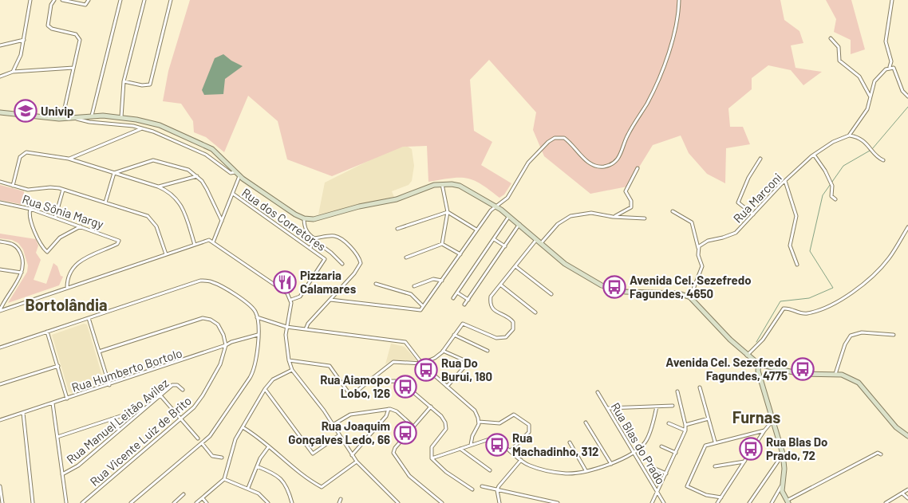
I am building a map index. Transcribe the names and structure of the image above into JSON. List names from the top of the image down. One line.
{"streets":{"street":["Rua Marconi","Rua Sônia Margy","Rua dos Corretores","Rua Humberto Bortolo","Rua Manuel Leitão Avilez","Rua Vicente Luiz de Brito","Rua Blas do Prado"]},"crossings":[["Rua Humberto Bortolo","Rua Vicente Luiz de Brito"]],"districts":["Bortolândia","Furnas"],"places":{"school or university":["Univip"],"restaurant":["Pizzaria Calamares"],"bus stop":["Avenida Cel. Sezefredo Fagundes, 4650","Avenida Cel. Sezefredo Fagundes, 4775","Rua Do Burui, 180","Rua Aiamopo Lobo, 126","Rua Joaquim Gonçalves Ledo, 66","Rua Machadinho, 312","Rua Blas Do Prado, 72"]}}
